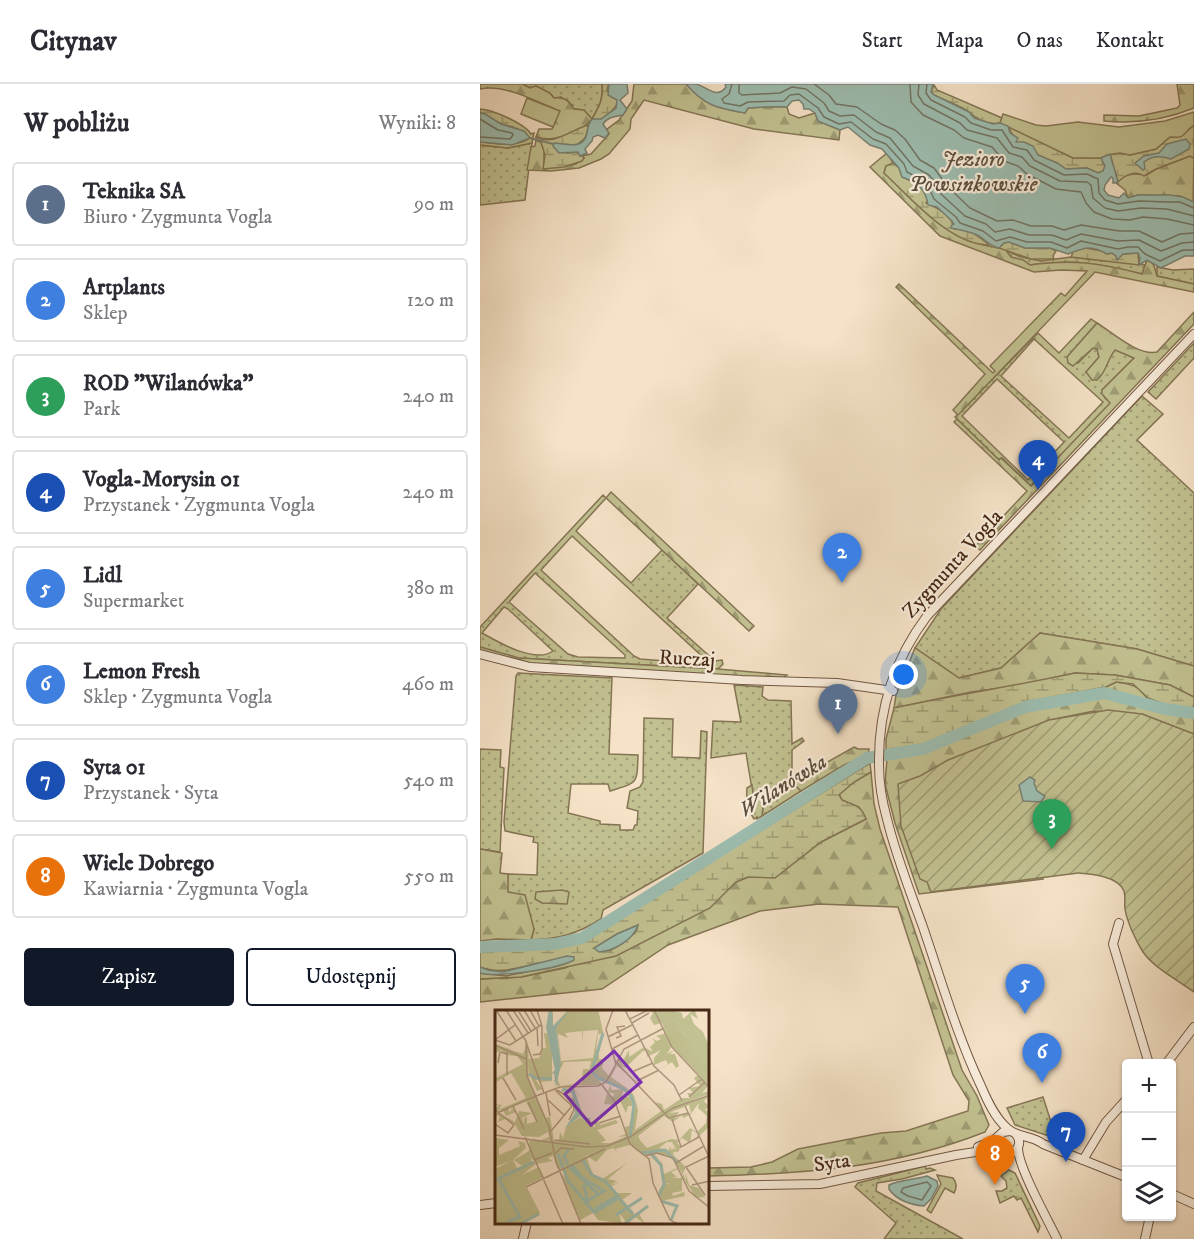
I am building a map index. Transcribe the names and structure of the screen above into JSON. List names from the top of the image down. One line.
{"streets":{"street":["Zygmunta Vogla","Ruczaj","Syta"]},"crossings":[["Zygmunta Vogla","Ruczaj"],["Zygmunta Vogla","Syta"]],"water":["Jezioro Powsinkowskie","Wilanówka"],"page":{"header":"Citynav","nav":["Start","Mapa","O nas","Kontakt"],"heading":["W pobliżu","Wyniki: 8"],"list":[{"mark":"1","name":"Teknika SA","note":"Biuro · Zygmunta Vogla","value":"90 m"},{"mark":"2","name":"Artplants","note":"Sklep","value":"120 m"},{"mark":"3","name":"ROD \"Wilanówka\"","note":"Park","value":"240 m"},{"mark":"4","name":"Vogla-Morysin 01","note":"Przystanek · Zygmunta Vogla","value":"240 m"},{"mark":"5","name":"Lidl","note":"Supermarket","value":"380 m"},{"mark":"6","name":"Lemon Fresh","note":"Sklep · Zygmunta Vogla","value":"460 m"},{"mark":"7","name":"Syta 01","note":"Przystanek · Syta","value":"540 m"},{"mark":"8","name":"Wiele Dobrego","note":"Kawiarnia · Zygmunta Vogla","value":"550 m"}],"pins":["4","2","1","3","5","6","7","8"],"buttons":["Zapisz","Udostępnij"],"map_buttons":["+","−"]}}
